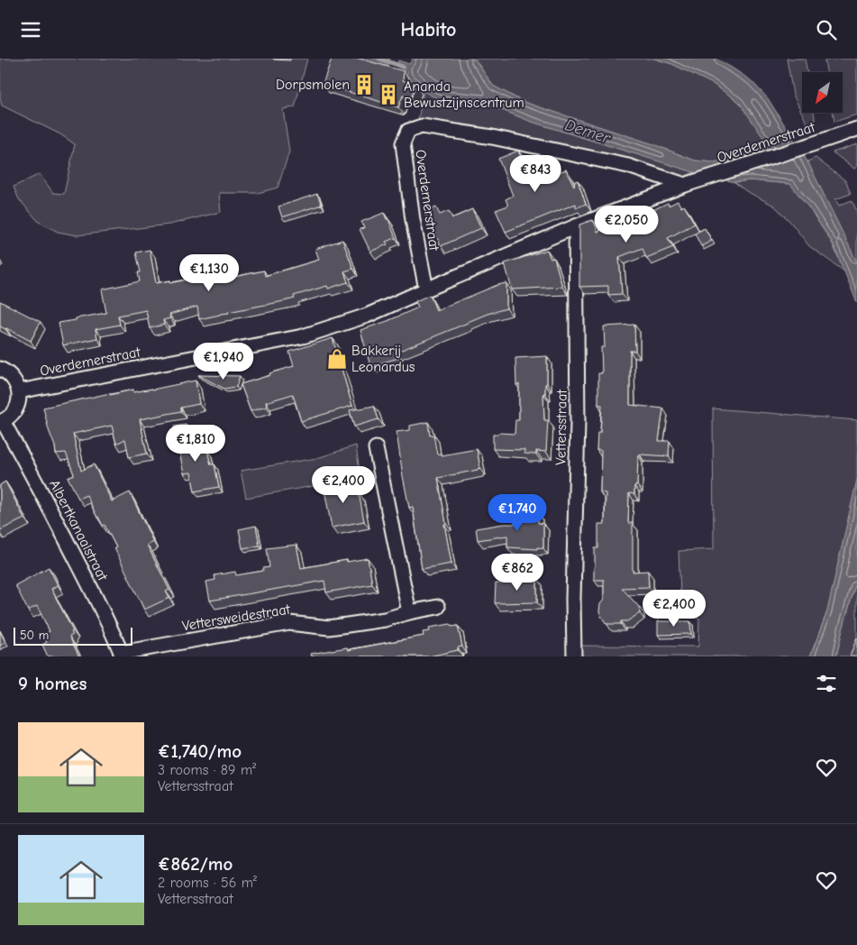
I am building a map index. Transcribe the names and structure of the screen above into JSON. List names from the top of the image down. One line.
{"streets":{"street":["Overdemerstraat","Vettersstraat","Albertkanaalstraat","Vettersweidestraat"]},"crossings":[["Overdemerstraat","Vettersstraat"],["Albertkanaalstraat","Vettersweidestraat"]],"water":["Demer"],"places":{"building":["Dorpsmolen","Ananda Bewustzijnscentrum"],"shop":["Bakkerij Leonardus"]},"scale_bar":"50 m","north":"bottom left","page":{"header":"Habito","price":["€843","€2,050","€1,130","€1,940","€1,810","€2,400","€1,740","€862","€2,400"],"scale":"50 m","heading":"9 homes","list":[{"name":"€1,740/mo","note":"3 rooms · 89 m² · Vettersstraat"},{"name":"€862/mo","note":"2 rooms · 56 m² · Vettersstraat"}]}}
